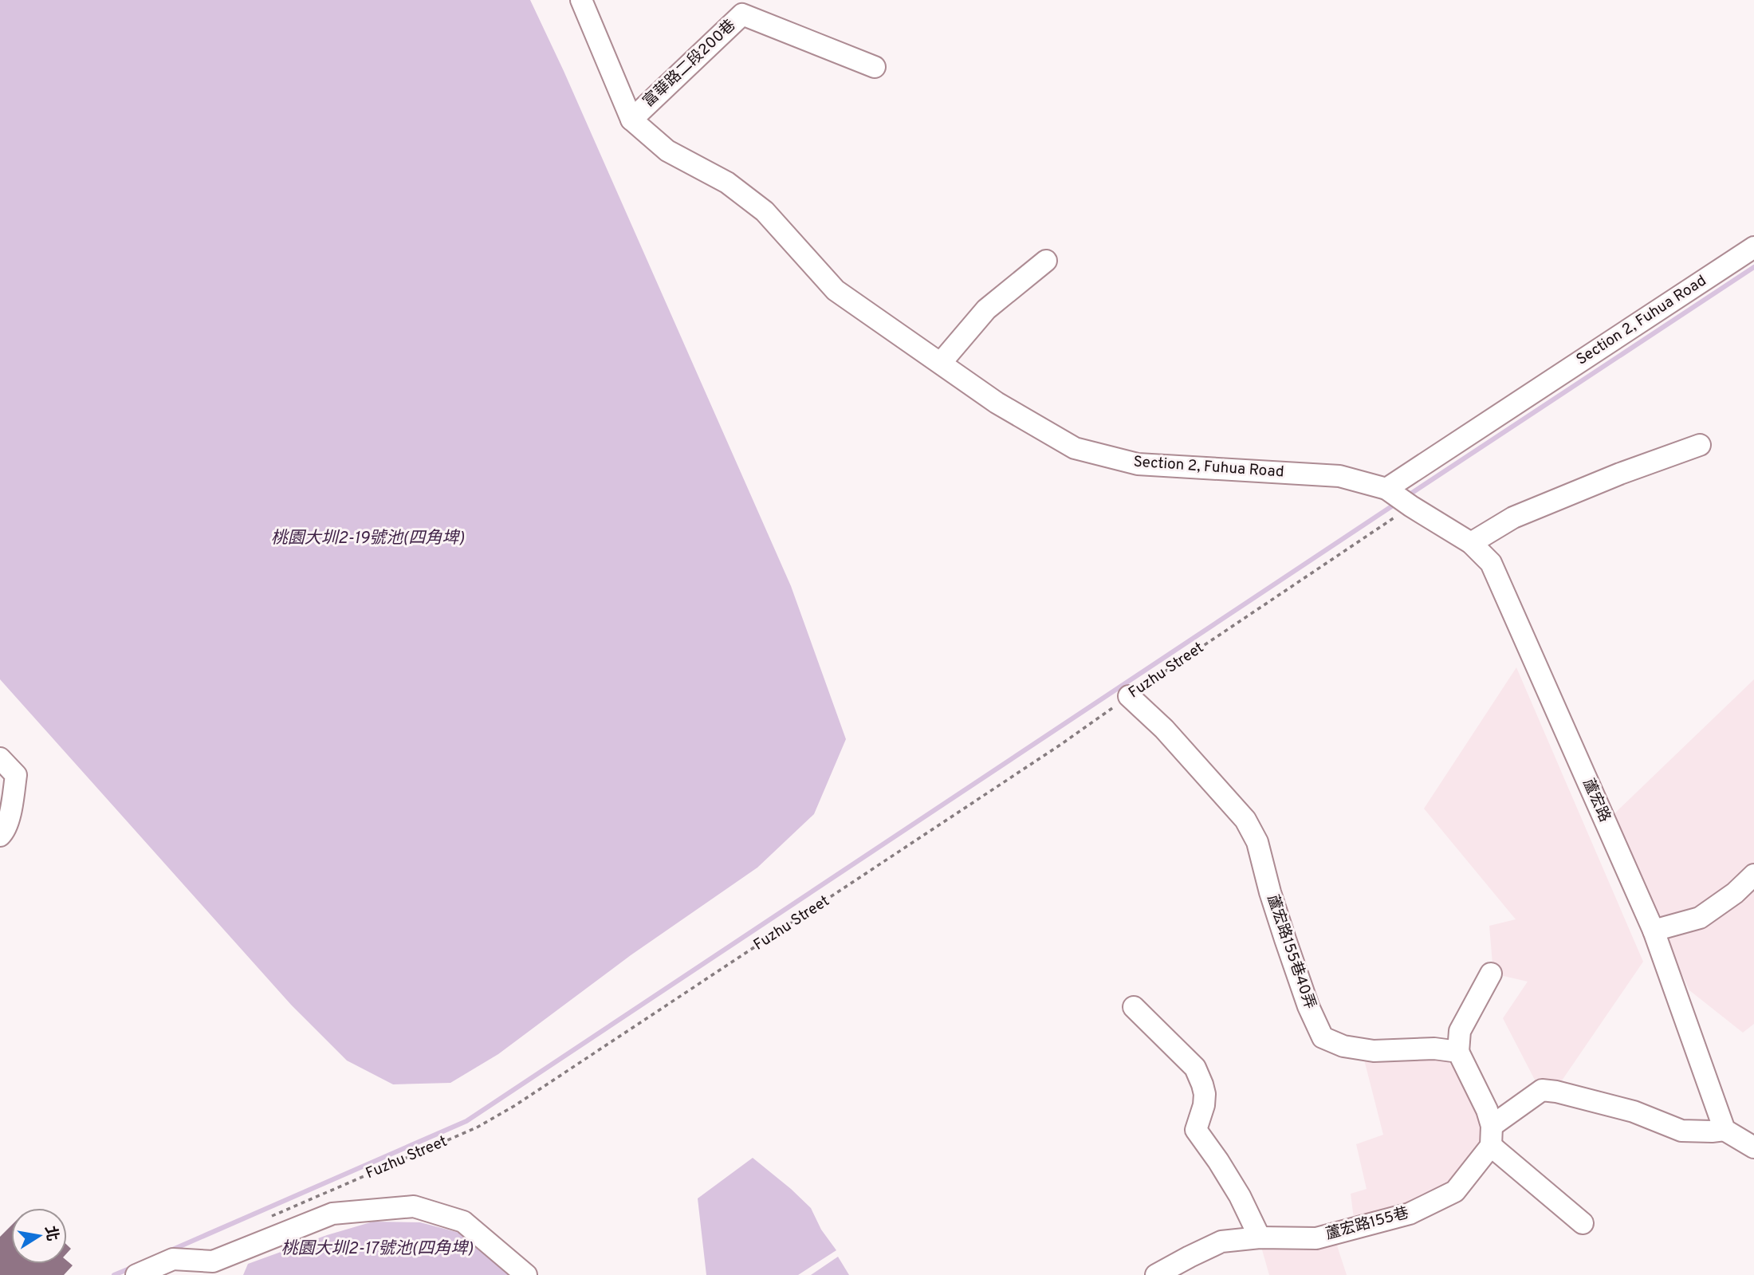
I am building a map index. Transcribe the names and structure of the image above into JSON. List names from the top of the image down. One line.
{"streets":{"street":["富華路二段200巷","Section 2, Fuhua Road","蘆宏路","蘆宏路155巷40弄","蘆宏路155巷"],"path":["Fuzhu Street"]},"crossings":[["富華路二段200巷","Section 2, Fuhua Road"],["Section 2, Fuhua Road","Fuzhu Street"],["Section 2, Fuhua Road","蘆宏路"],["Fuzhu Street","蘆宏路"],["Fuzhu Street","蘆宏路155巷40弄"],["蘆宏路","蘆宏路155巷"]],"water":["桃園大圳2-19號池(四角埤)","桃園大圳2-17號池(四角埤)"],"north":"right"}
